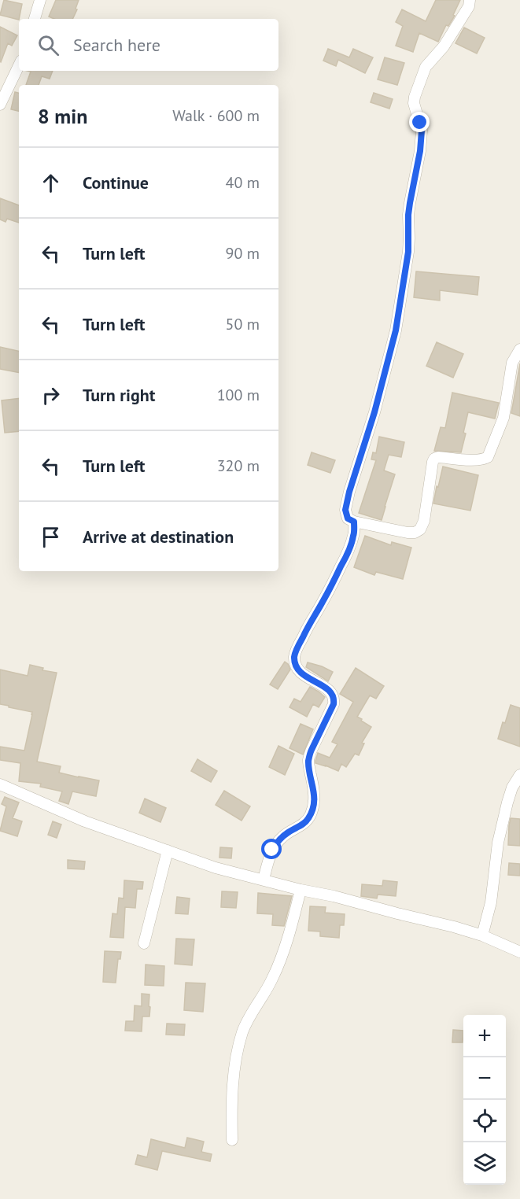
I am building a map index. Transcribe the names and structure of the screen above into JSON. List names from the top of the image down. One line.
{"page":{"search":"Search here","heading":["8 min","Walk · 600 m"],"list":[["Continue","40 m"],["Turn left","90 m"],["Turn left","50 m"],["Turn right","100 m"],["Turn left","320 m"],"Arrive at destination"],"map_buttons":["+","−"]}}
